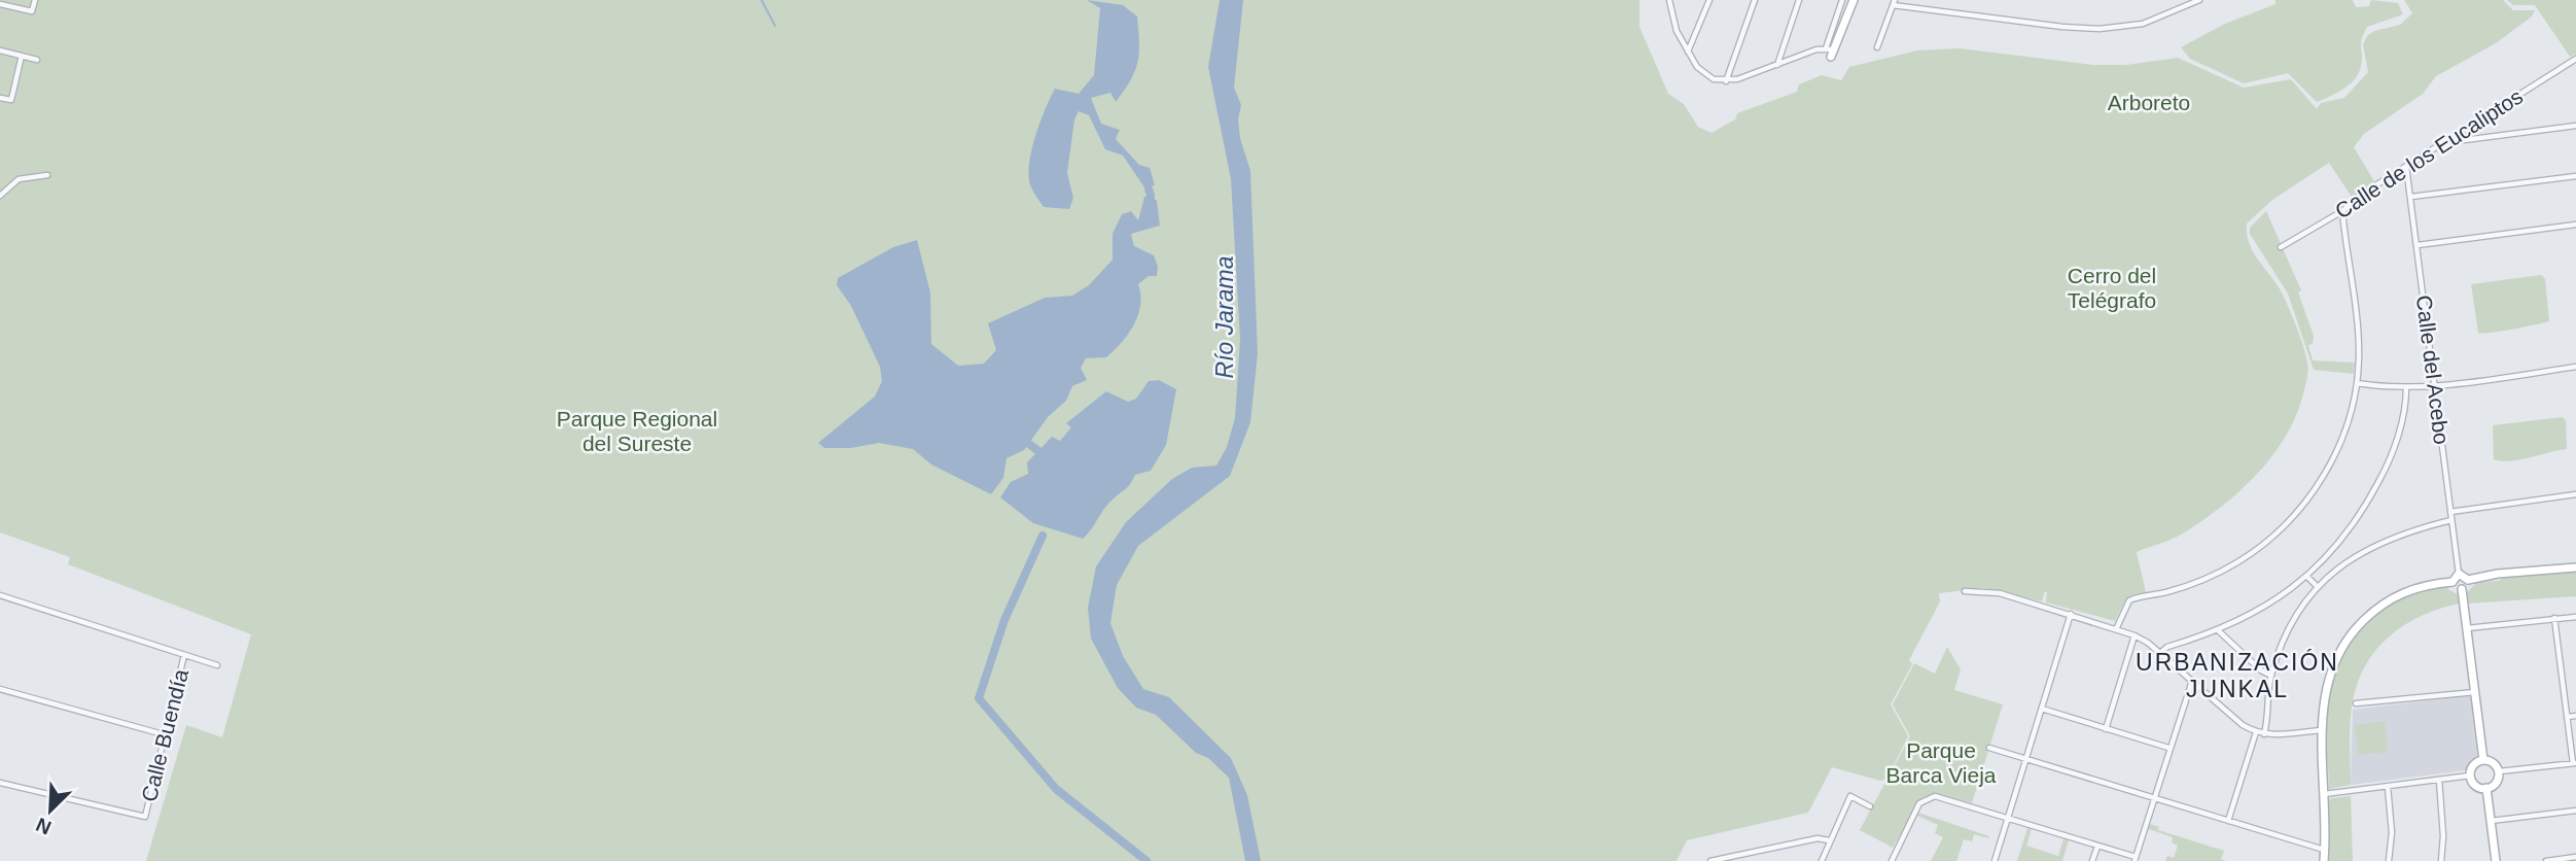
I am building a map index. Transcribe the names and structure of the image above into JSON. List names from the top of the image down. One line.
{"streets":{"street":["Calle de los Eucaliptos","Calle del Acebo","Calle Buendía"]},"crossings":[["Calle de los Eucaliptos","Calle del Acebo"]],"districts":["URBANIZACIÓN JUNKAL"],"water":["Río Jarama"],"parks":["Arboreto","Cerro del Telégrafo","Parque Regional del Sureste","Parque Barca Vieja"],"north":"bottom left"}
